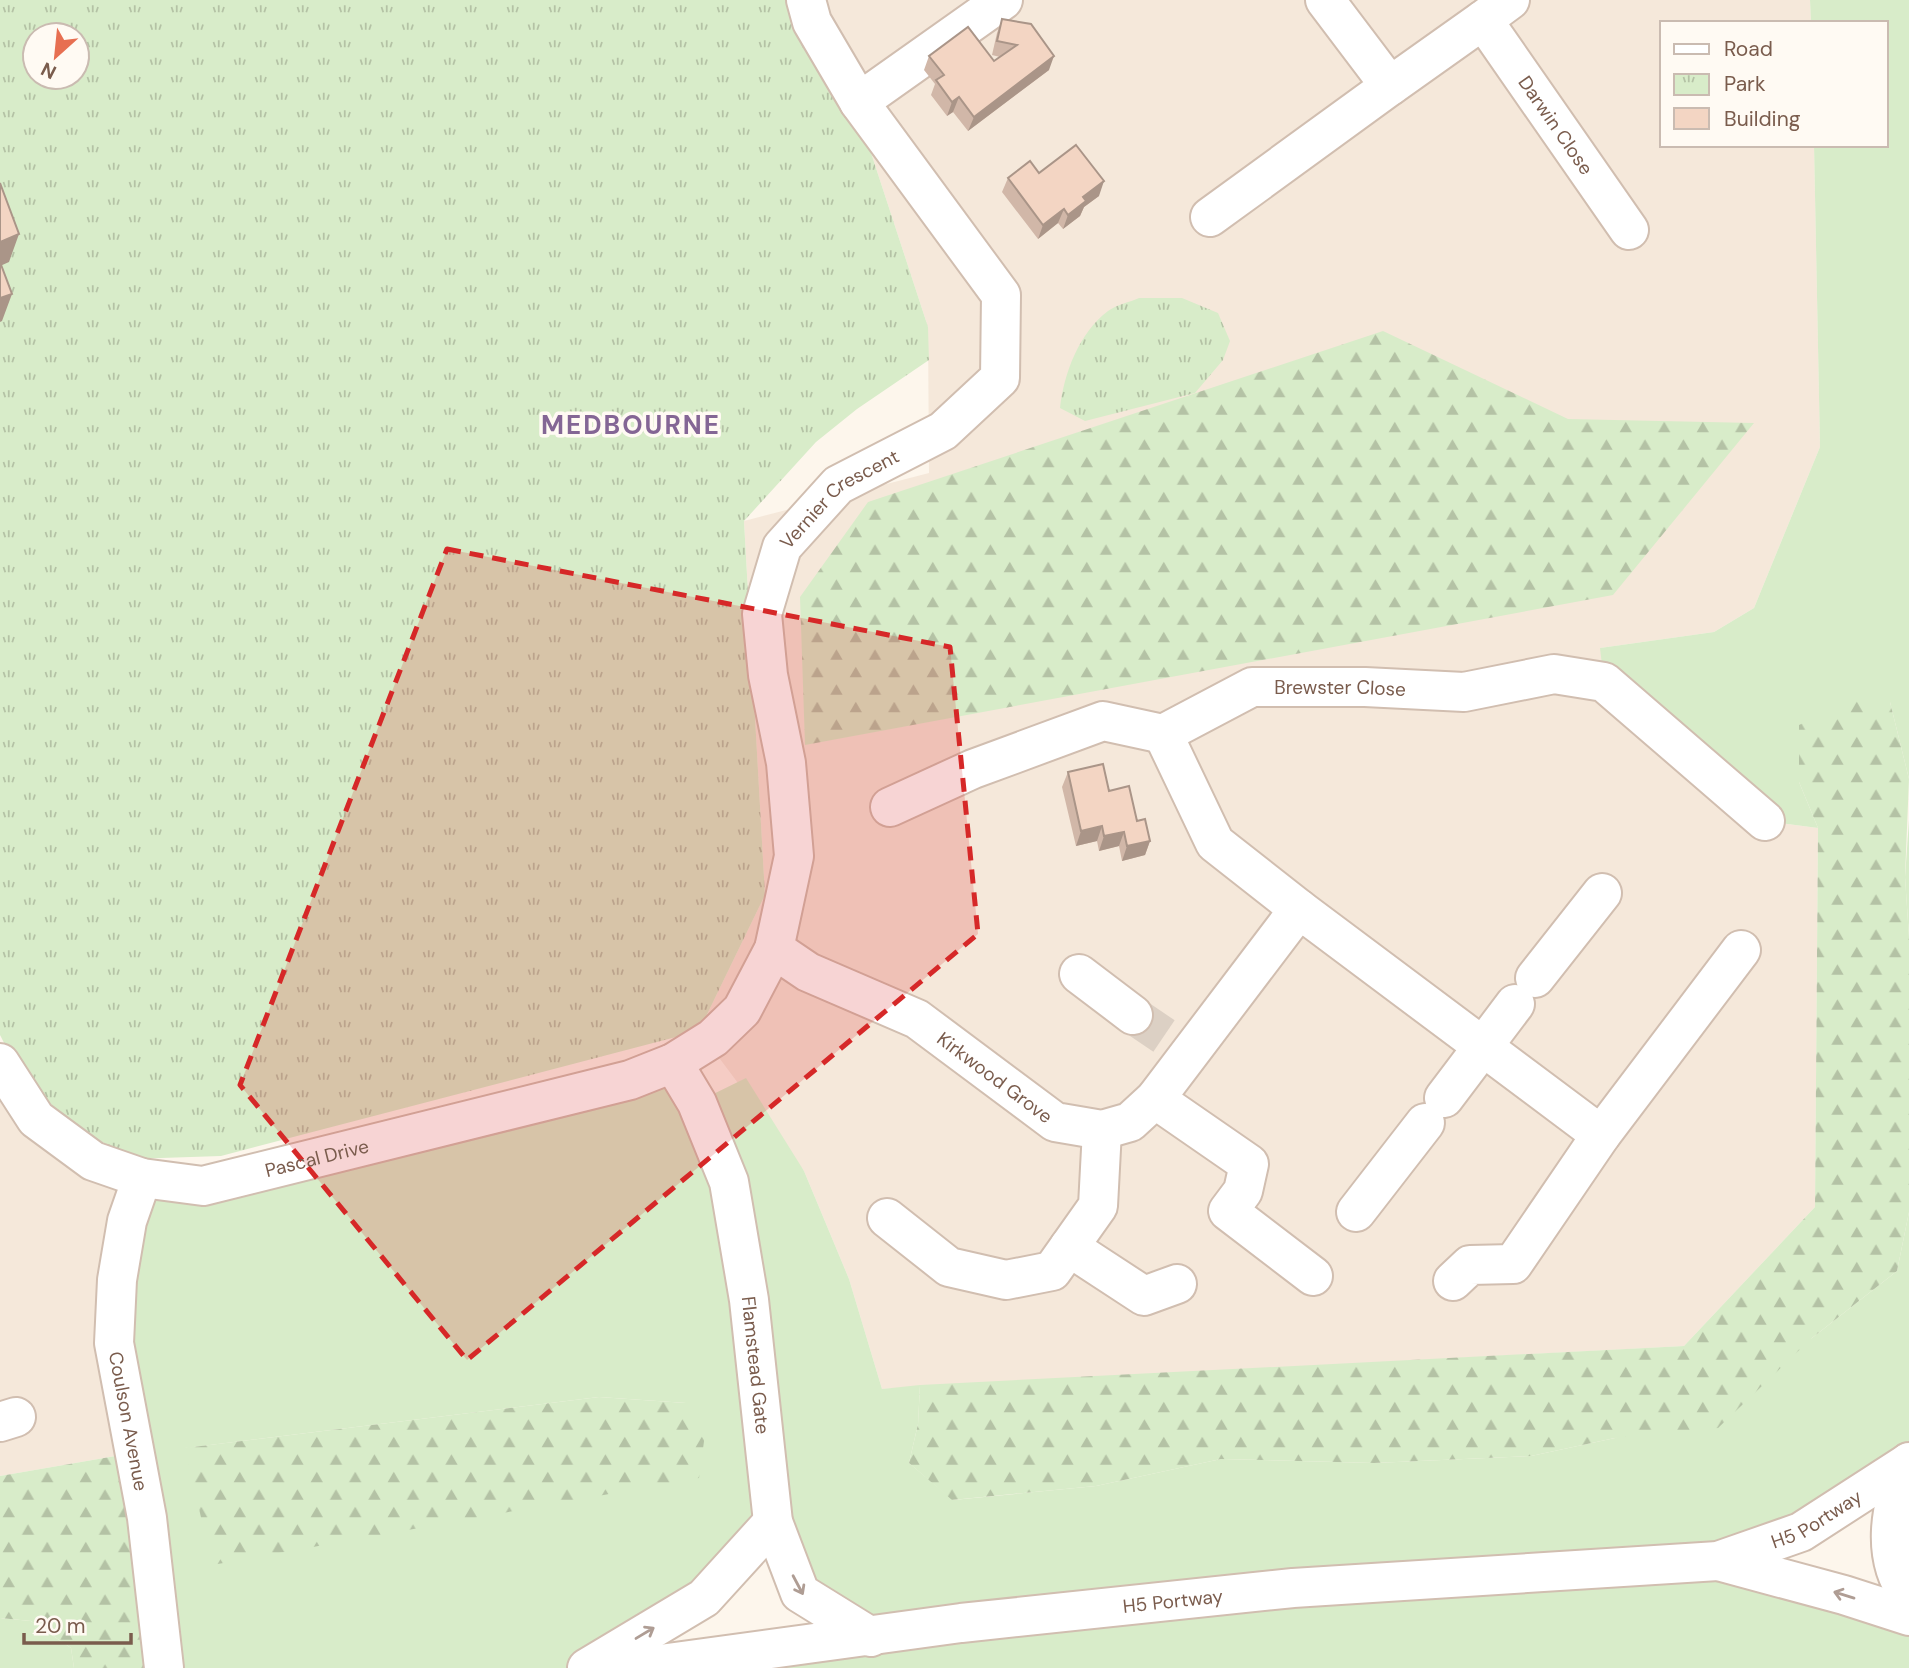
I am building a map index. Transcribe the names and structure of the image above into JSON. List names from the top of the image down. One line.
{"streets":{"street":["Darwin Close","Vernier Crescent","Brewster Close","Kirkwood Grove","Pascal Drive","Flamstead Gate","Coulson Avenue","H5 Portway"]},"crossings":[["Vernier Crescent","Kirkwood Grove"],["Vernier Crescent","Pascal Drive"],["Vernier Crescent","Flamstead Gate"],["Pascal Drive","Flamstead Gate"],["Pascal Drive","Coulson Avenue"],["Flamstead Gate","H5 Portway"]],"districts":["MEDBOURNE"],"legend":["Road","Park","Building"],"scale_bar":"20 m","north":"bottom left"}
